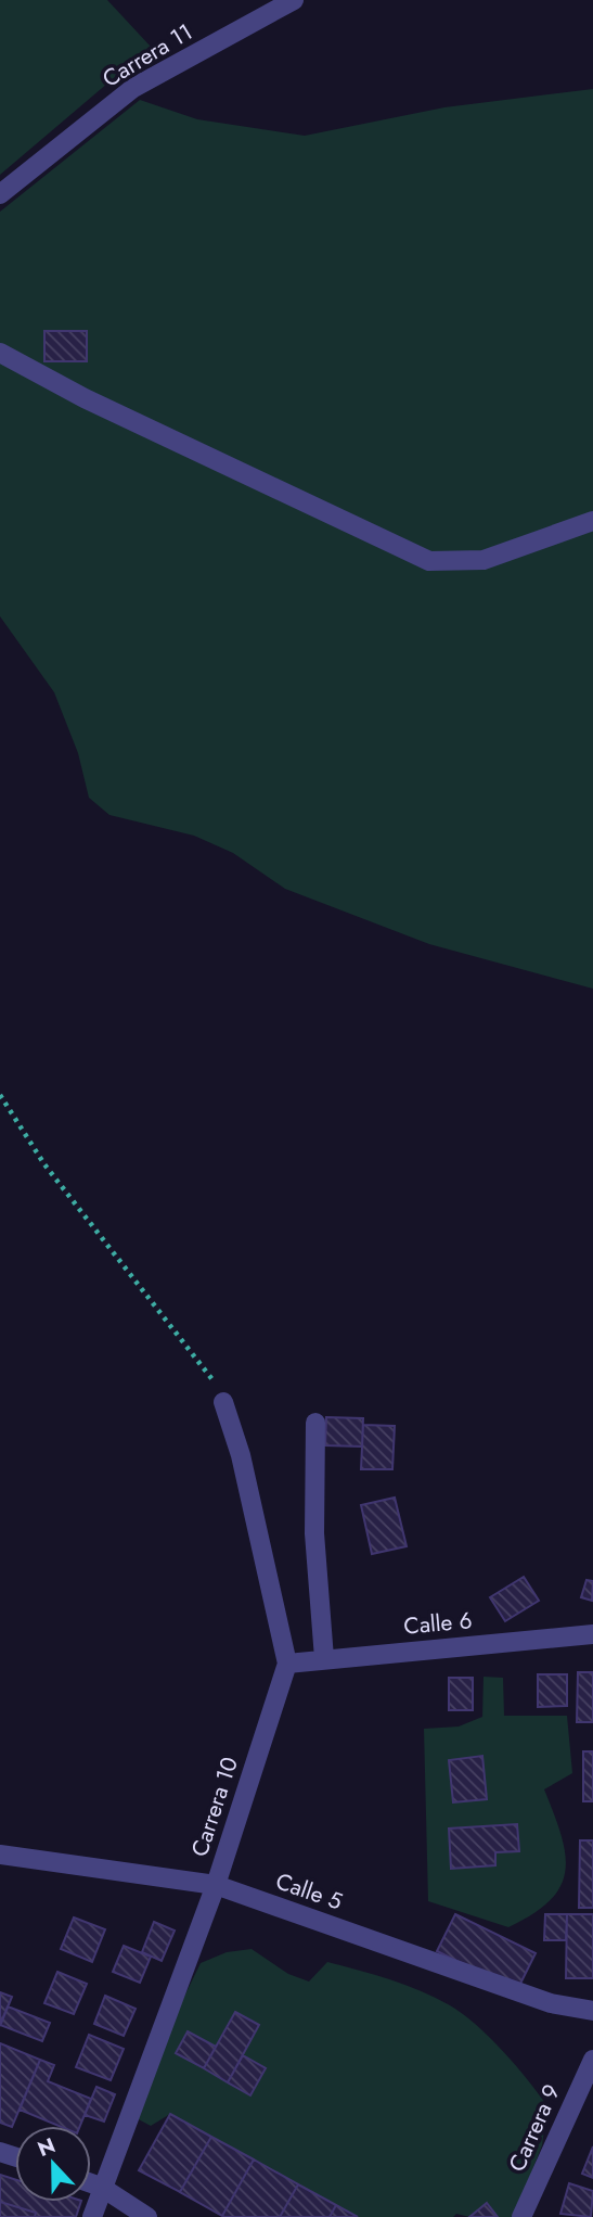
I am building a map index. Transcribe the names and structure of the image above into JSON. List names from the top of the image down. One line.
{"streets":{"street":["Carrera 11","Calle 6","Carrera 10","Calle 5","Carrera 9"]},"crossings":[["Calle 6","Carrera 10"],["Carrera 10","Calle 5"]],"north":"top"}
